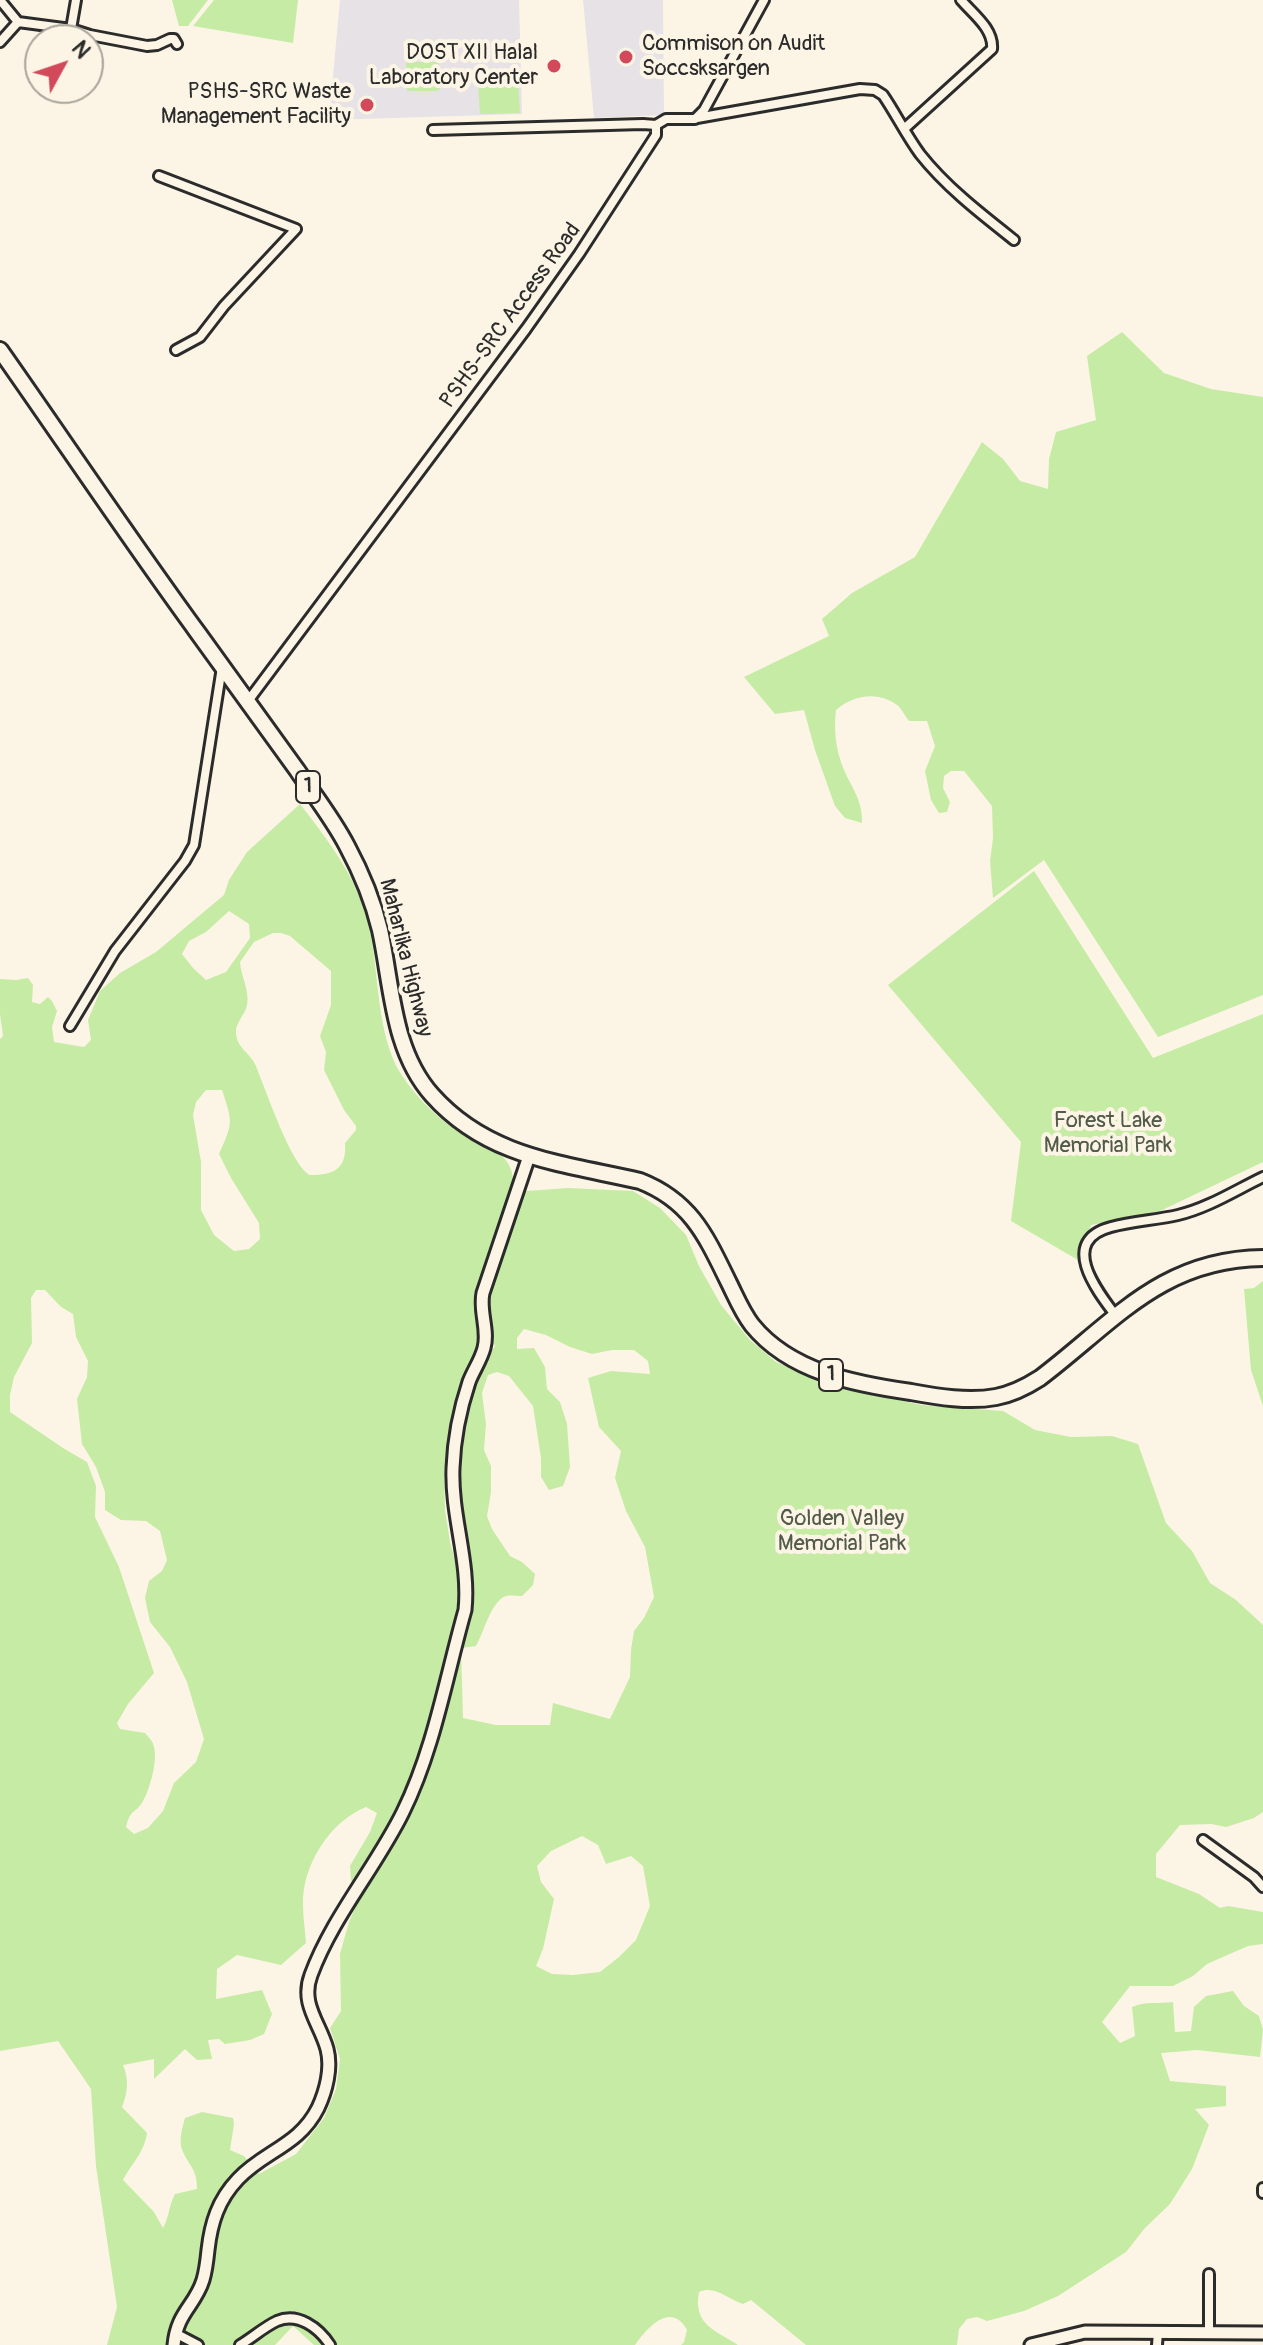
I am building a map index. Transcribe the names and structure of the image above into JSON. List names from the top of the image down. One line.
{"streets":{"highway":["1","Maharlika Highway"],"street":["PSHS-SRC Access Road"]},"crossings":[["PSHS-SRC Access Road","Maharlika Highway"],["1","Maharlika Highway"]],"parks":["Forest Lake Memorial Park","Golden Valley Memorial Park"],"places":["Commison on Audit Soccsksargen","DOST XII Halal Laboratory Center","PSHS-SRC Waste Management Facility"],"north":"top right"}
